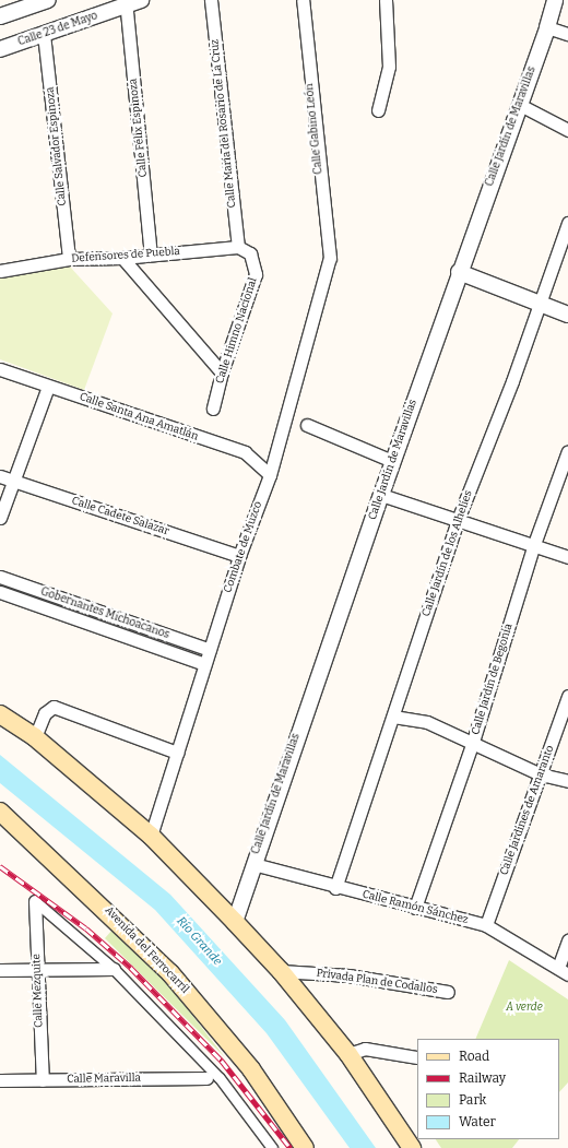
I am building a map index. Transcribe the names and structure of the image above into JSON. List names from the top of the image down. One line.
{"streets":{"main road":["Avenida del Ferrocarril"],"street":["Calle 23 de Mayo","Calle María del Rosario de La Cruz","Calle Jardín de Maravillas","Calle Félix Espinoza","Calle Gabino León","Calle Salvador Espinoza","Defensores de Puebla","Calle Himno Nacional","Calle Santa Ana Amatlán","Calle Cadete Salazar","Combate de Muzco","Calle Jardín de los Alhelies","Gobernantes Michoacanos","Calle Jardín de Begonia","Calle Jardines de Amaranto","Calle Ramón Sánchez","Privada Plan de Codallos","Calle Mezquite","Calle Maravilla"]},"crossings":[["Calle 23 de Mayo","Calle Félix Espinoza"],["Calle 23 de Mayo","Calle Salvador Espinoza"],["Calle María del Rosario de La Cruz","Defensores de Puebla"],["Calle María del Rosario de La Cruz","Calle Himno Nacional"],["Calle Jardín de Maravillas","Calle Ramón Sánchez"],["Calle Félix Espinoza","Defensores de Puebla"],["Calle Gabino León","Combate de Muzco"],["Calle Salvador Espinoza","Defensores de Puebla"],["Defensores de Puebla","Calle Himno Nacional"],["Calle Santa Ana Amatlán","Combate de Muzco"],["Calle Cadete Salazar","Combate de Muzco"],["Combate de Muzco","Gobernantes Michoacanos"],["Calle Jardín de los Alhelies","Calle Ramón Sánchez"],["Calle Jardín de Begonia","Calle Ramón Sánchez"],["Calle Jardines de Amaranto","Calle Ramón Sánchez"],["Calle Mezquite","Calle Maravilla"]],"water":["Río Grande"],"parks":["A verde"],"legend":["Road","Railway","Park","Water"]}
